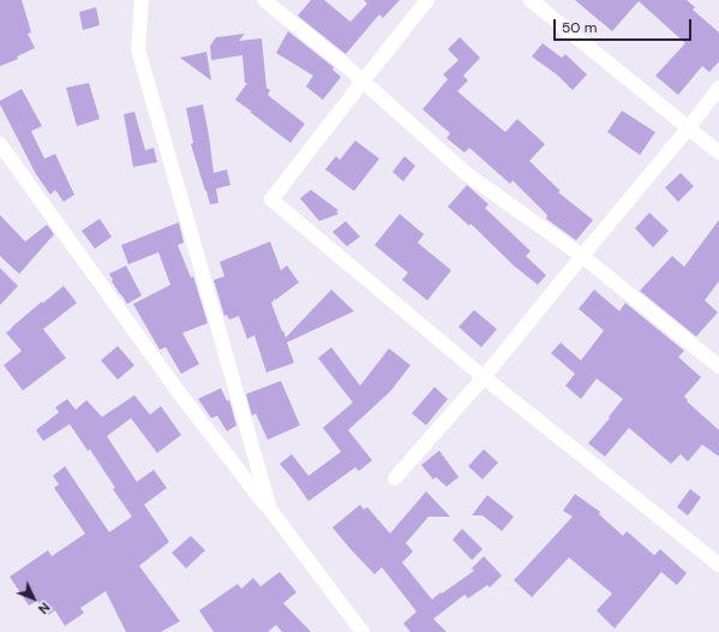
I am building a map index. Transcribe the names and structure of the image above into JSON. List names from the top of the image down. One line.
{"scale_bar":"50 m","north":"bottom right"}
